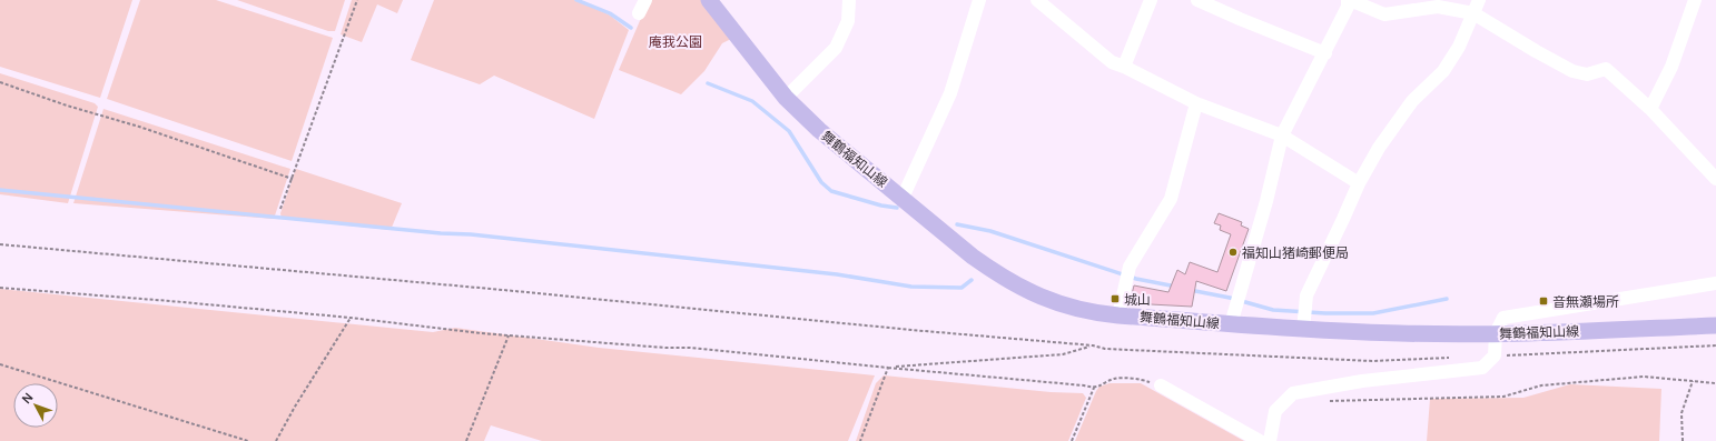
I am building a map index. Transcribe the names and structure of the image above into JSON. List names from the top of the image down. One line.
{"streets":{"main road":["舞鶴福知山線"]},"parks":["庵我公園"],"places":{"other":["福知山猪崎郵便局"],"transit":["城山","音無瀬場所"]},"north":"top left"}
